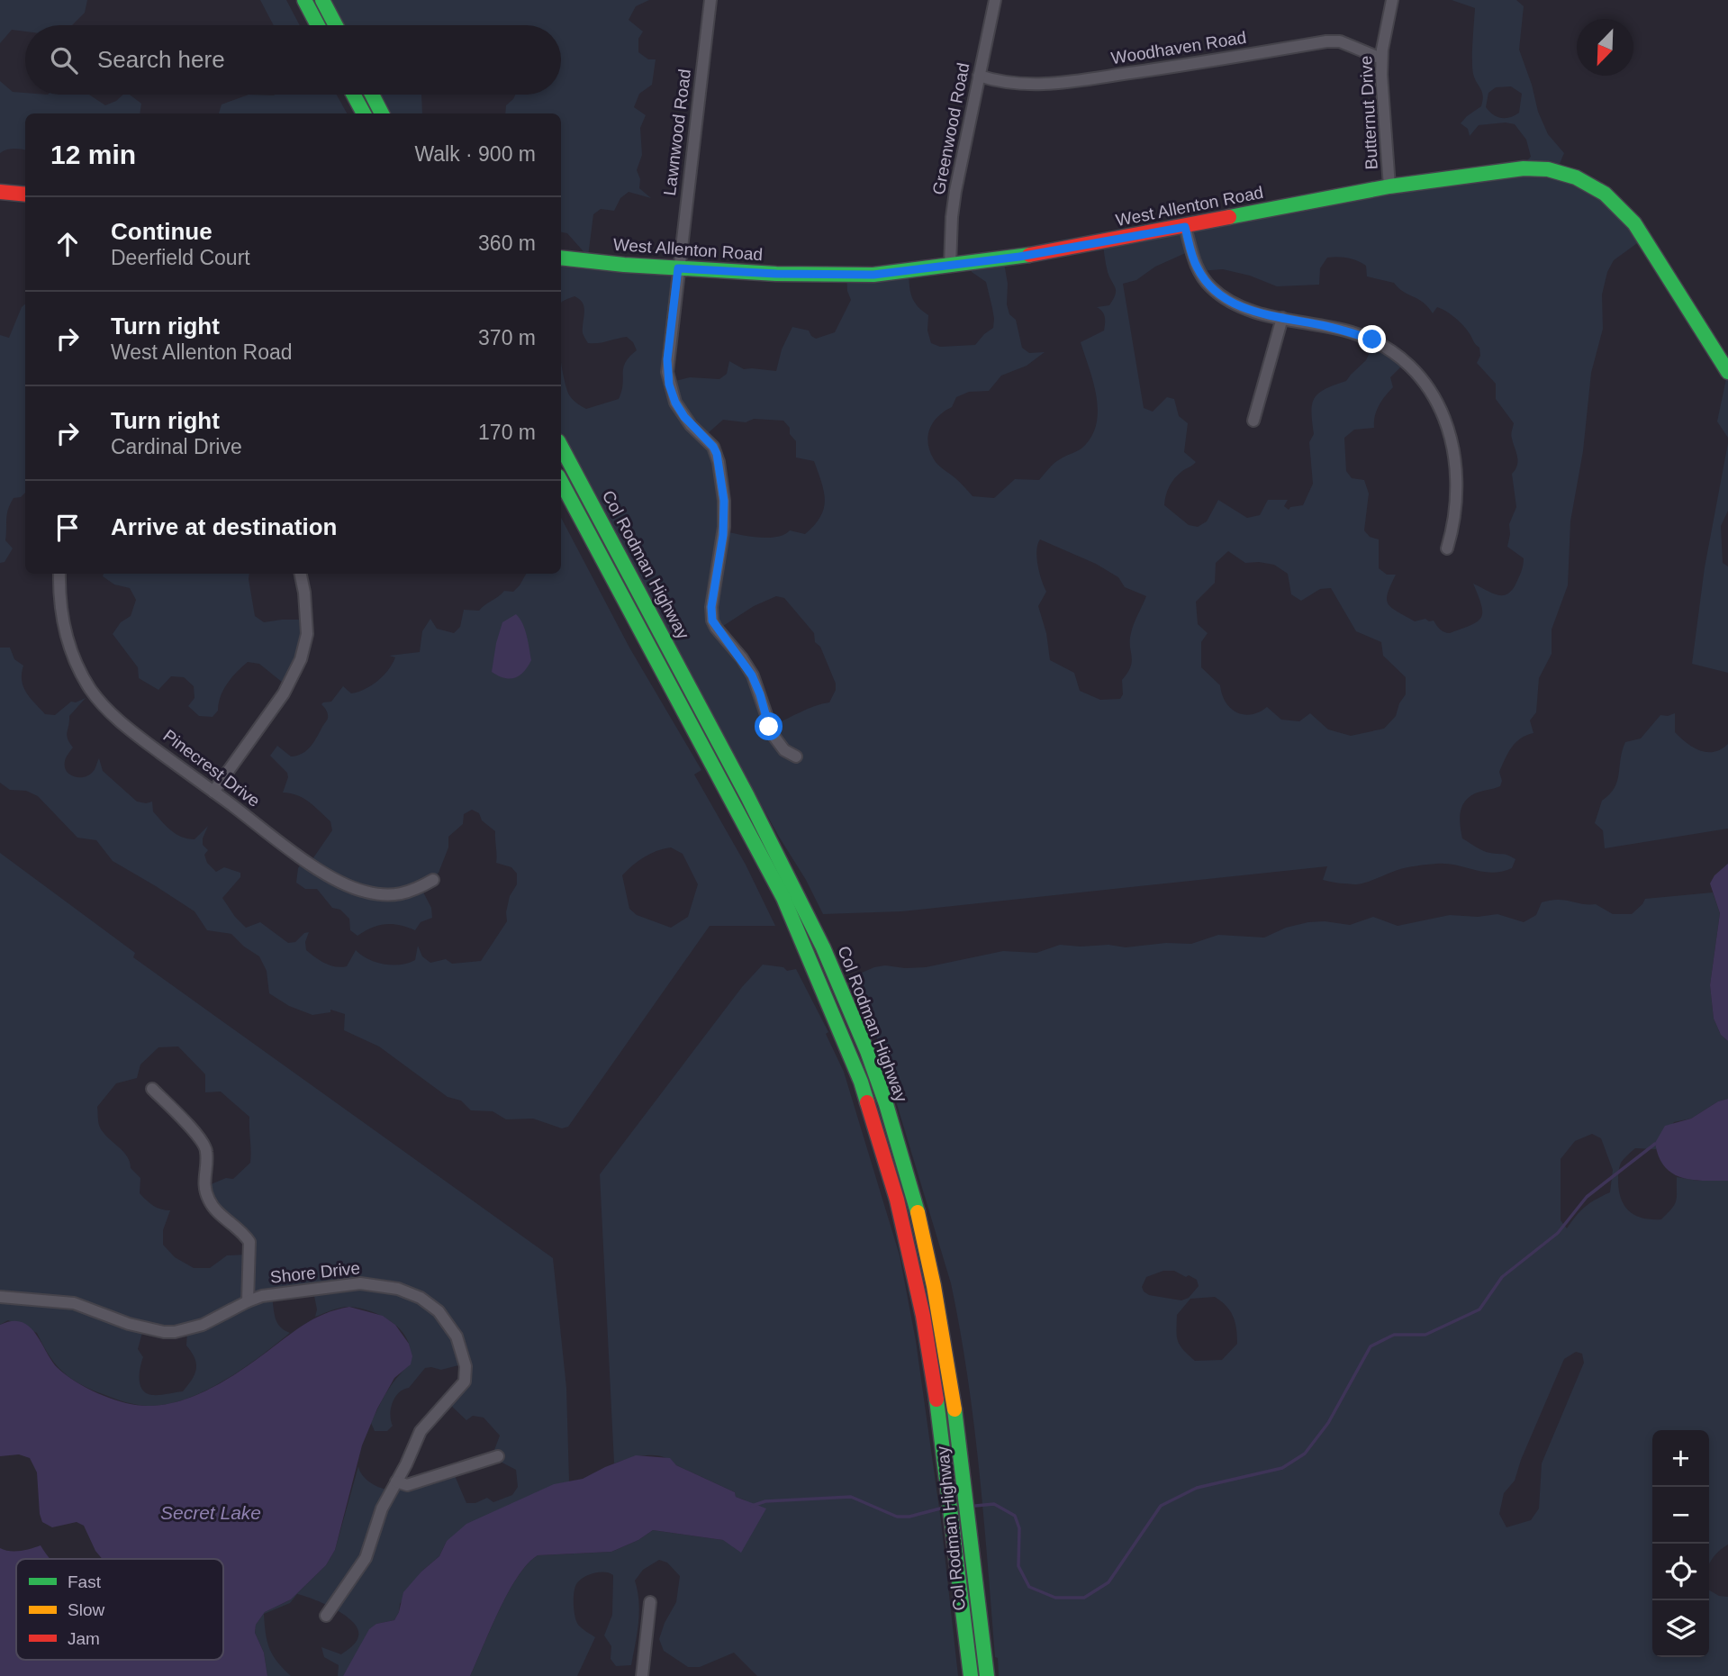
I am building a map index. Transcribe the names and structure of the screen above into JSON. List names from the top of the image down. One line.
{"streets":{"main road":["West Allenton Road","Col Rodman Highway"],"street":["Woodhaven Road","Butternut Drive","Greenwood Road","Lawnwood Road","Pinecrest Drive","Shore Drive"]},"crossings":[["Woodhaven Road","Butternut Drive"],["Woodhaven Road","Greenwood Road"],["Butternut Drive","West Allenton Road"],["Greenwood Road","West Allenton Road"],["Lawnwood Road","West Allenton Road"]],"water":["Secret Lake"],"legend":["Fast","Slow","Jam"],"north":"bottom left","page":{"search":"Search here","heading":["12 min","Walk · 900 m"],"list":[["Continue","Deerfield Court","360 m"],["Turn right","West Allenton Road","370 m"],["Turn right","Cardinal Drive","170 m"],"Arrive at destination"],"map_buttons":["+","−"]}}
